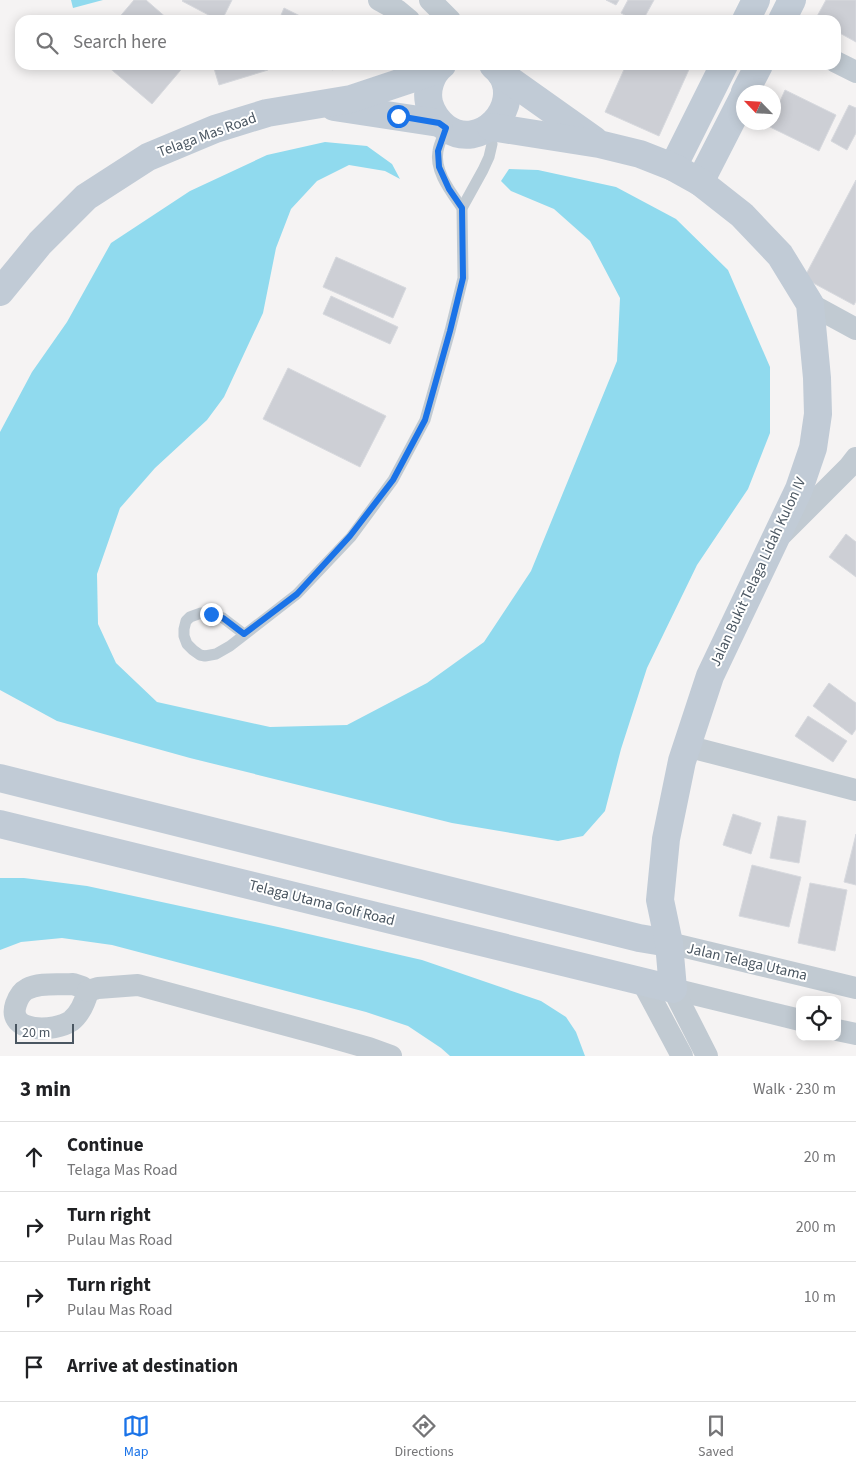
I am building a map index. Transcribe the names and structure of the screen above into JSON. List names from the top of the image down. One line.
{"streets":{"main road":["Telaga Mas Road","Jalan Bukit Telaga Lidah Kulon IV","Telaga Utama Golf Road","Jalan Telaga Utama"]},"crossings":[["Telaga Mas Road","Jalan Bukit Telaga Lidah Kulon IV"],["Jalan Bukit Telaga Lidah Kulon IV","Jalan Telaga Utama"]],"scale_bar":"20 m","north":"top left","page":{"search":"Search here","scale":"20 m","heading":["3 min","Walk · 230 m"],"list":[["Continue","Telaga Mas Road","20 m"],["Turn right","Pulau Mas Road","200 m"],["Turn right","Pulau Mas Road","10 m"],"Arrive at destination"],"nav":["Map","Directions","Saved"]}}
